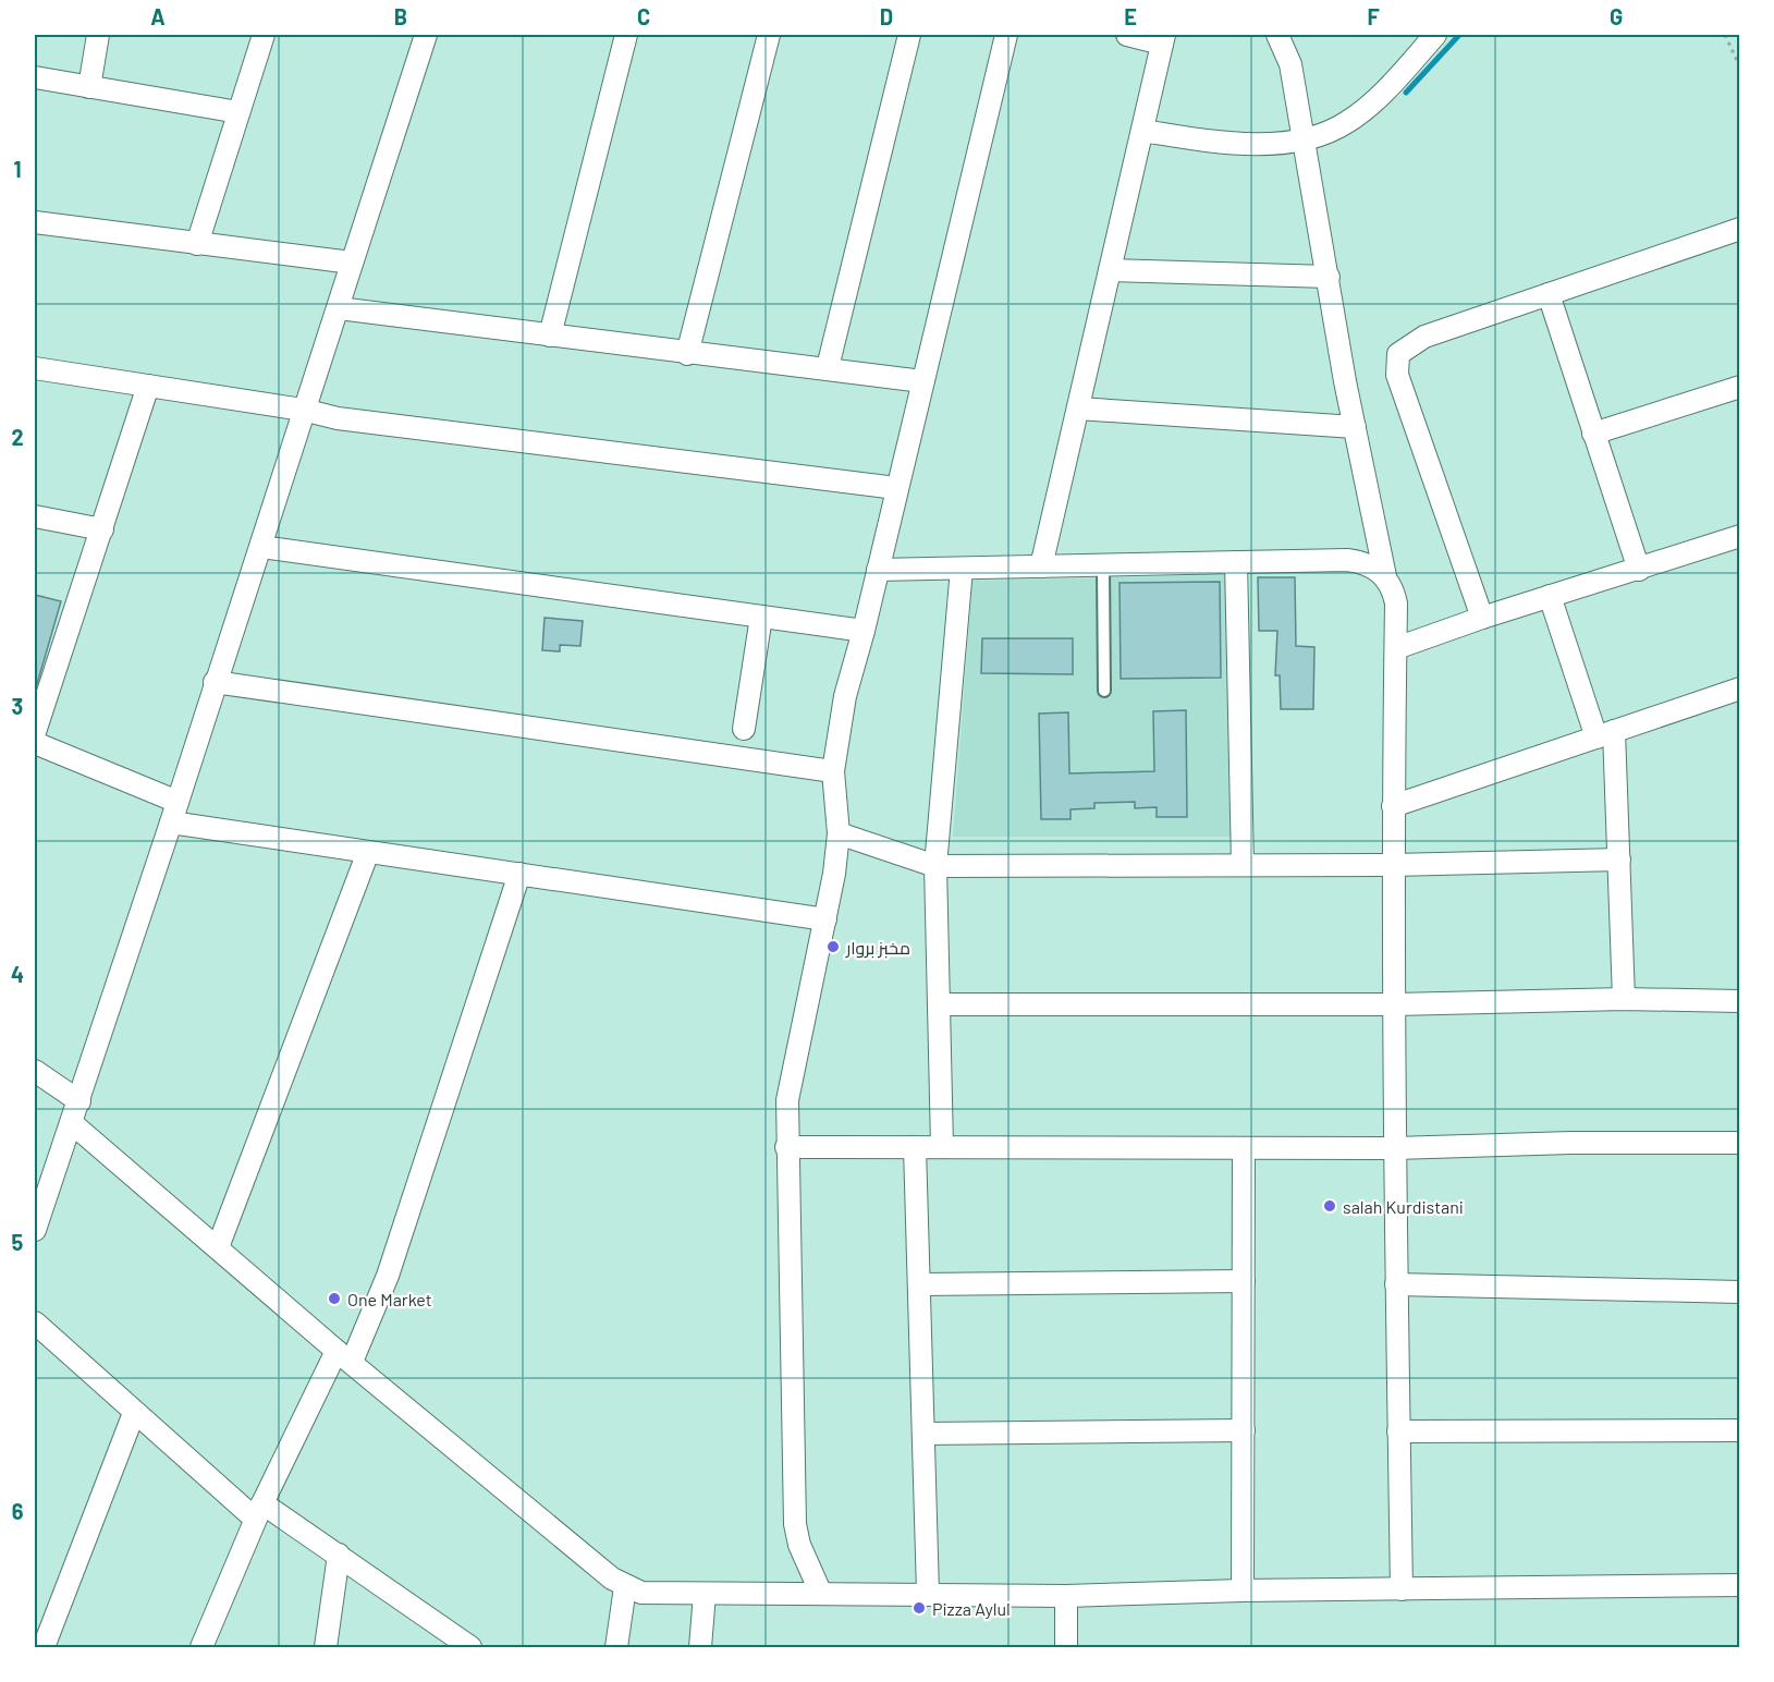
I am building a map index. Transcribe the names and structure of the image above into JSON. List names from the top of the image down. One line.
{"places":["مخبز بروار","salah Kurdistani","One Market","Pizza Aylul"],"grid":{"columns":["A","B","C","D","E","F","G"],"rows":["1","2","3","4","5","6"]}}
